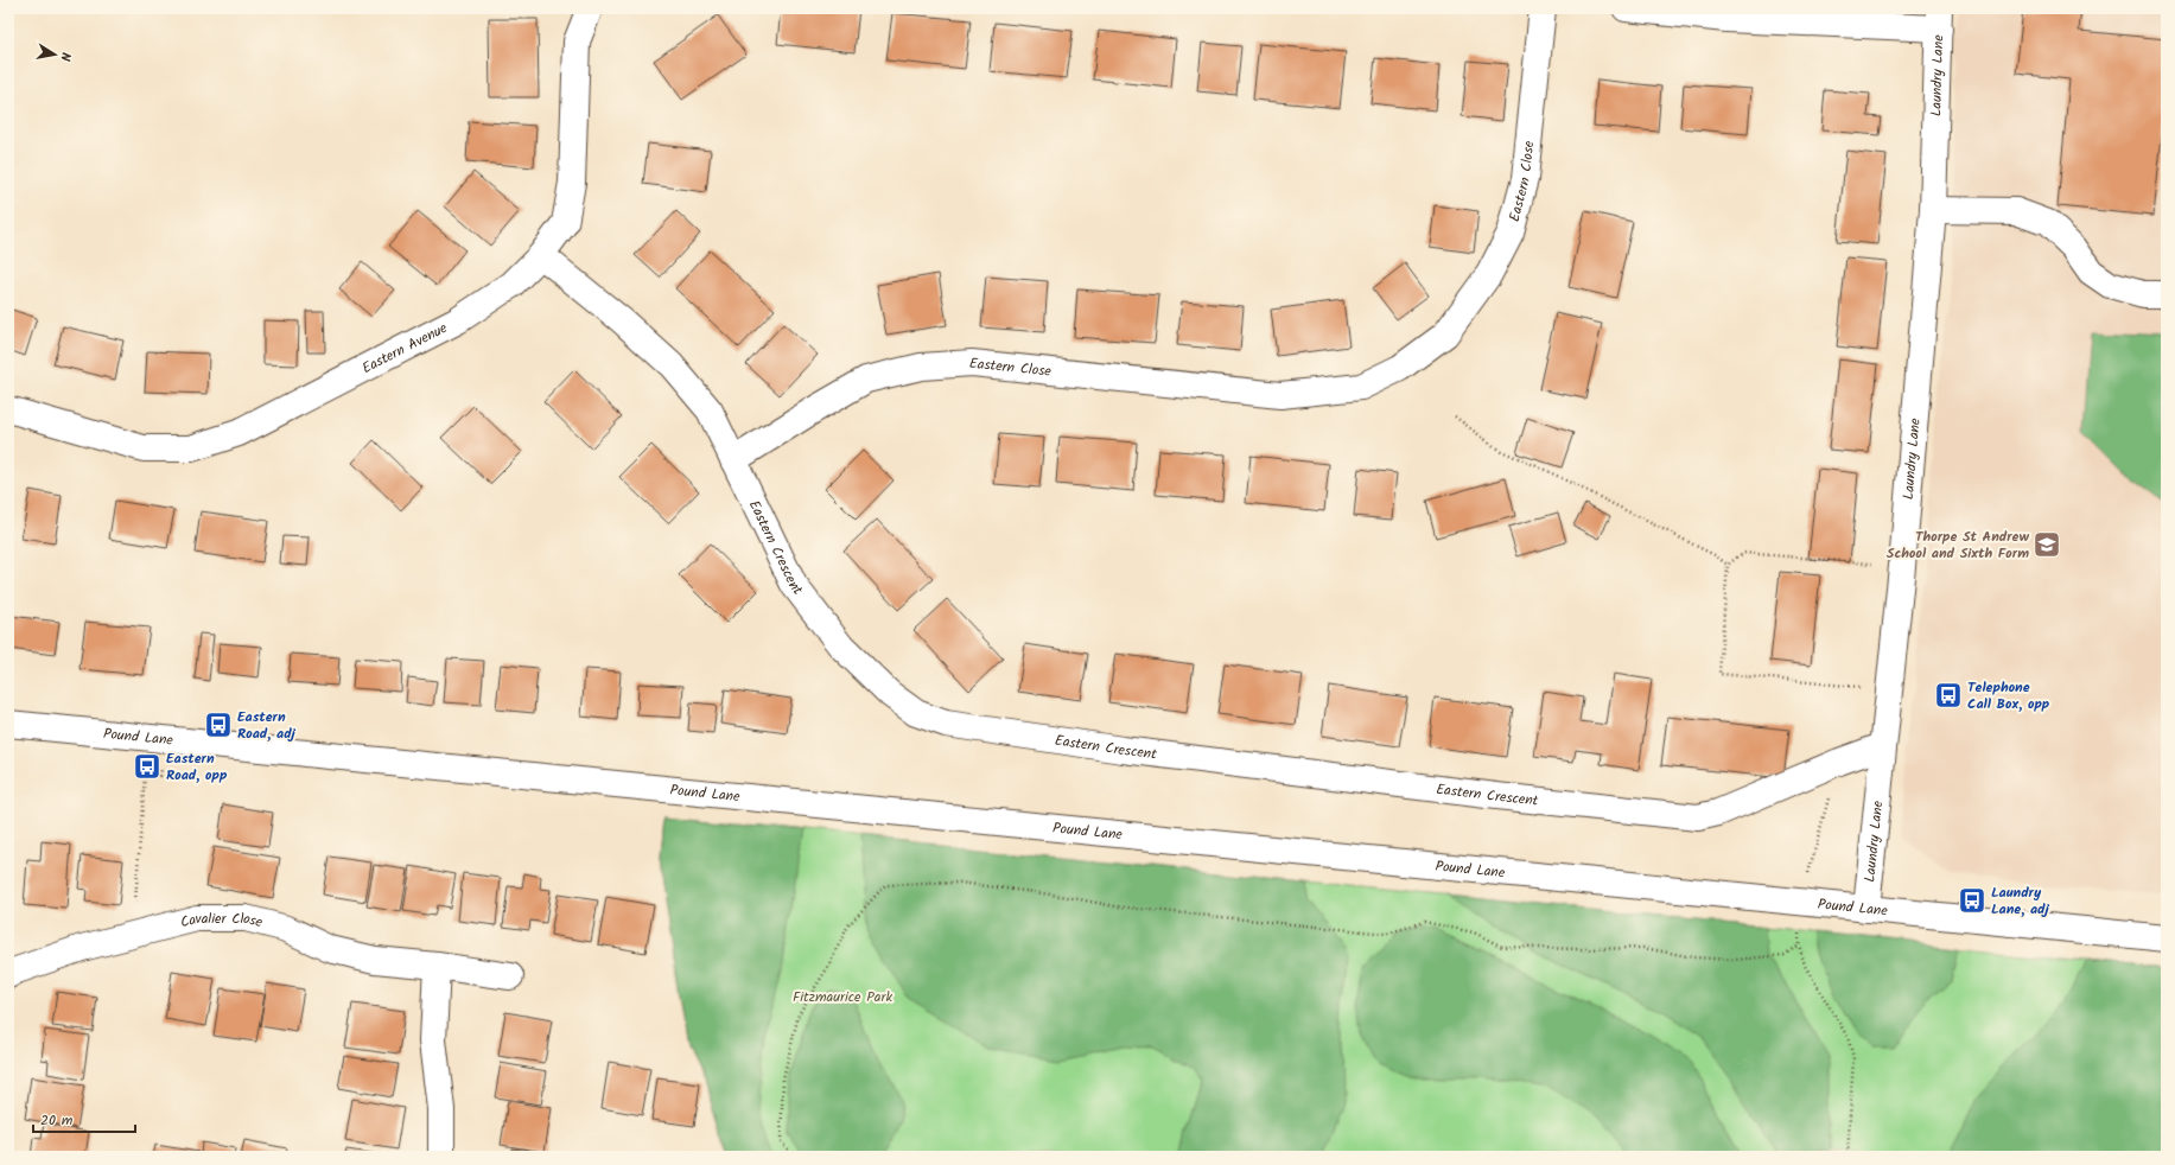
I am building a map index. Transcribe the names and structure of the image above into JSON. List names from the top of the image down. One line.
{"streets":{"street":["Laundry Lane","Eastern Close","Eastern Avenue","Eastern Crescent","Pound Lane","Cavalier Close"]},"crossings":[["Laundry Lane","Eastern Crescent"],["Laundry Lane","Pound Lane"],["Eastern Close","Eastern Crescent"],["Eastern Avenue","Eastern Crescent"]],"parks":["Fitzmaurice Park"],"places":{"school or university":["Thorpe St Andrew School and Sixth Form"],"bus stop":["Telephone Call Box, opp","Eastern Road, adj","Eastern Road, opp","Laundry Lane, adj"]},"scale_bar":"20 m","north":"right"}
